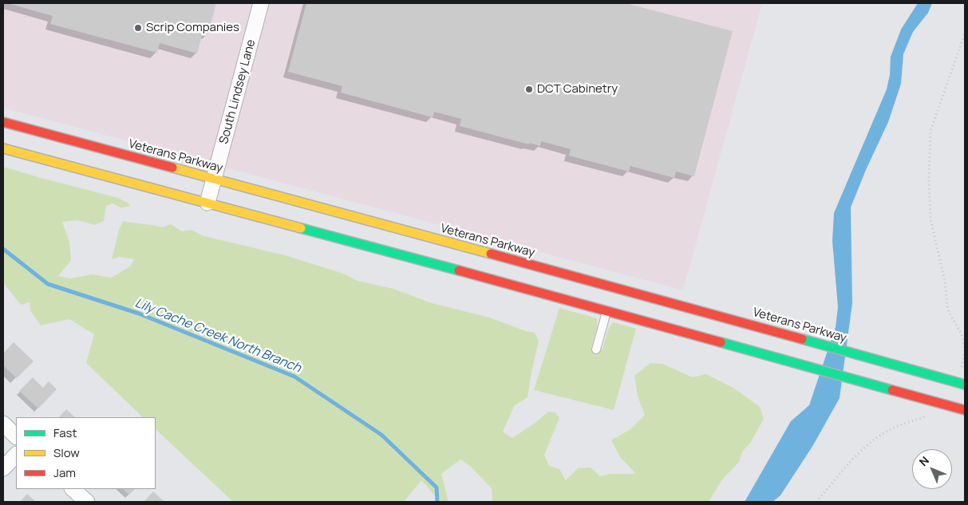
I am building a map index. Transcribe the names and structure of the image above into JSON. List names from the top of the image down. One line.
{"streets":{"main road":["Veterans Parkway"],"street":["South Lindsey Lane"]},"crossings":[["South Lindsey Lane","Veterans Parkway"]],"water":["Lily Cache Creek North Branch"],"places":["Scrip Companies","DCT Cabinetry"],"legend":["Fast","Slow","Jam"],"north":"top left"}
